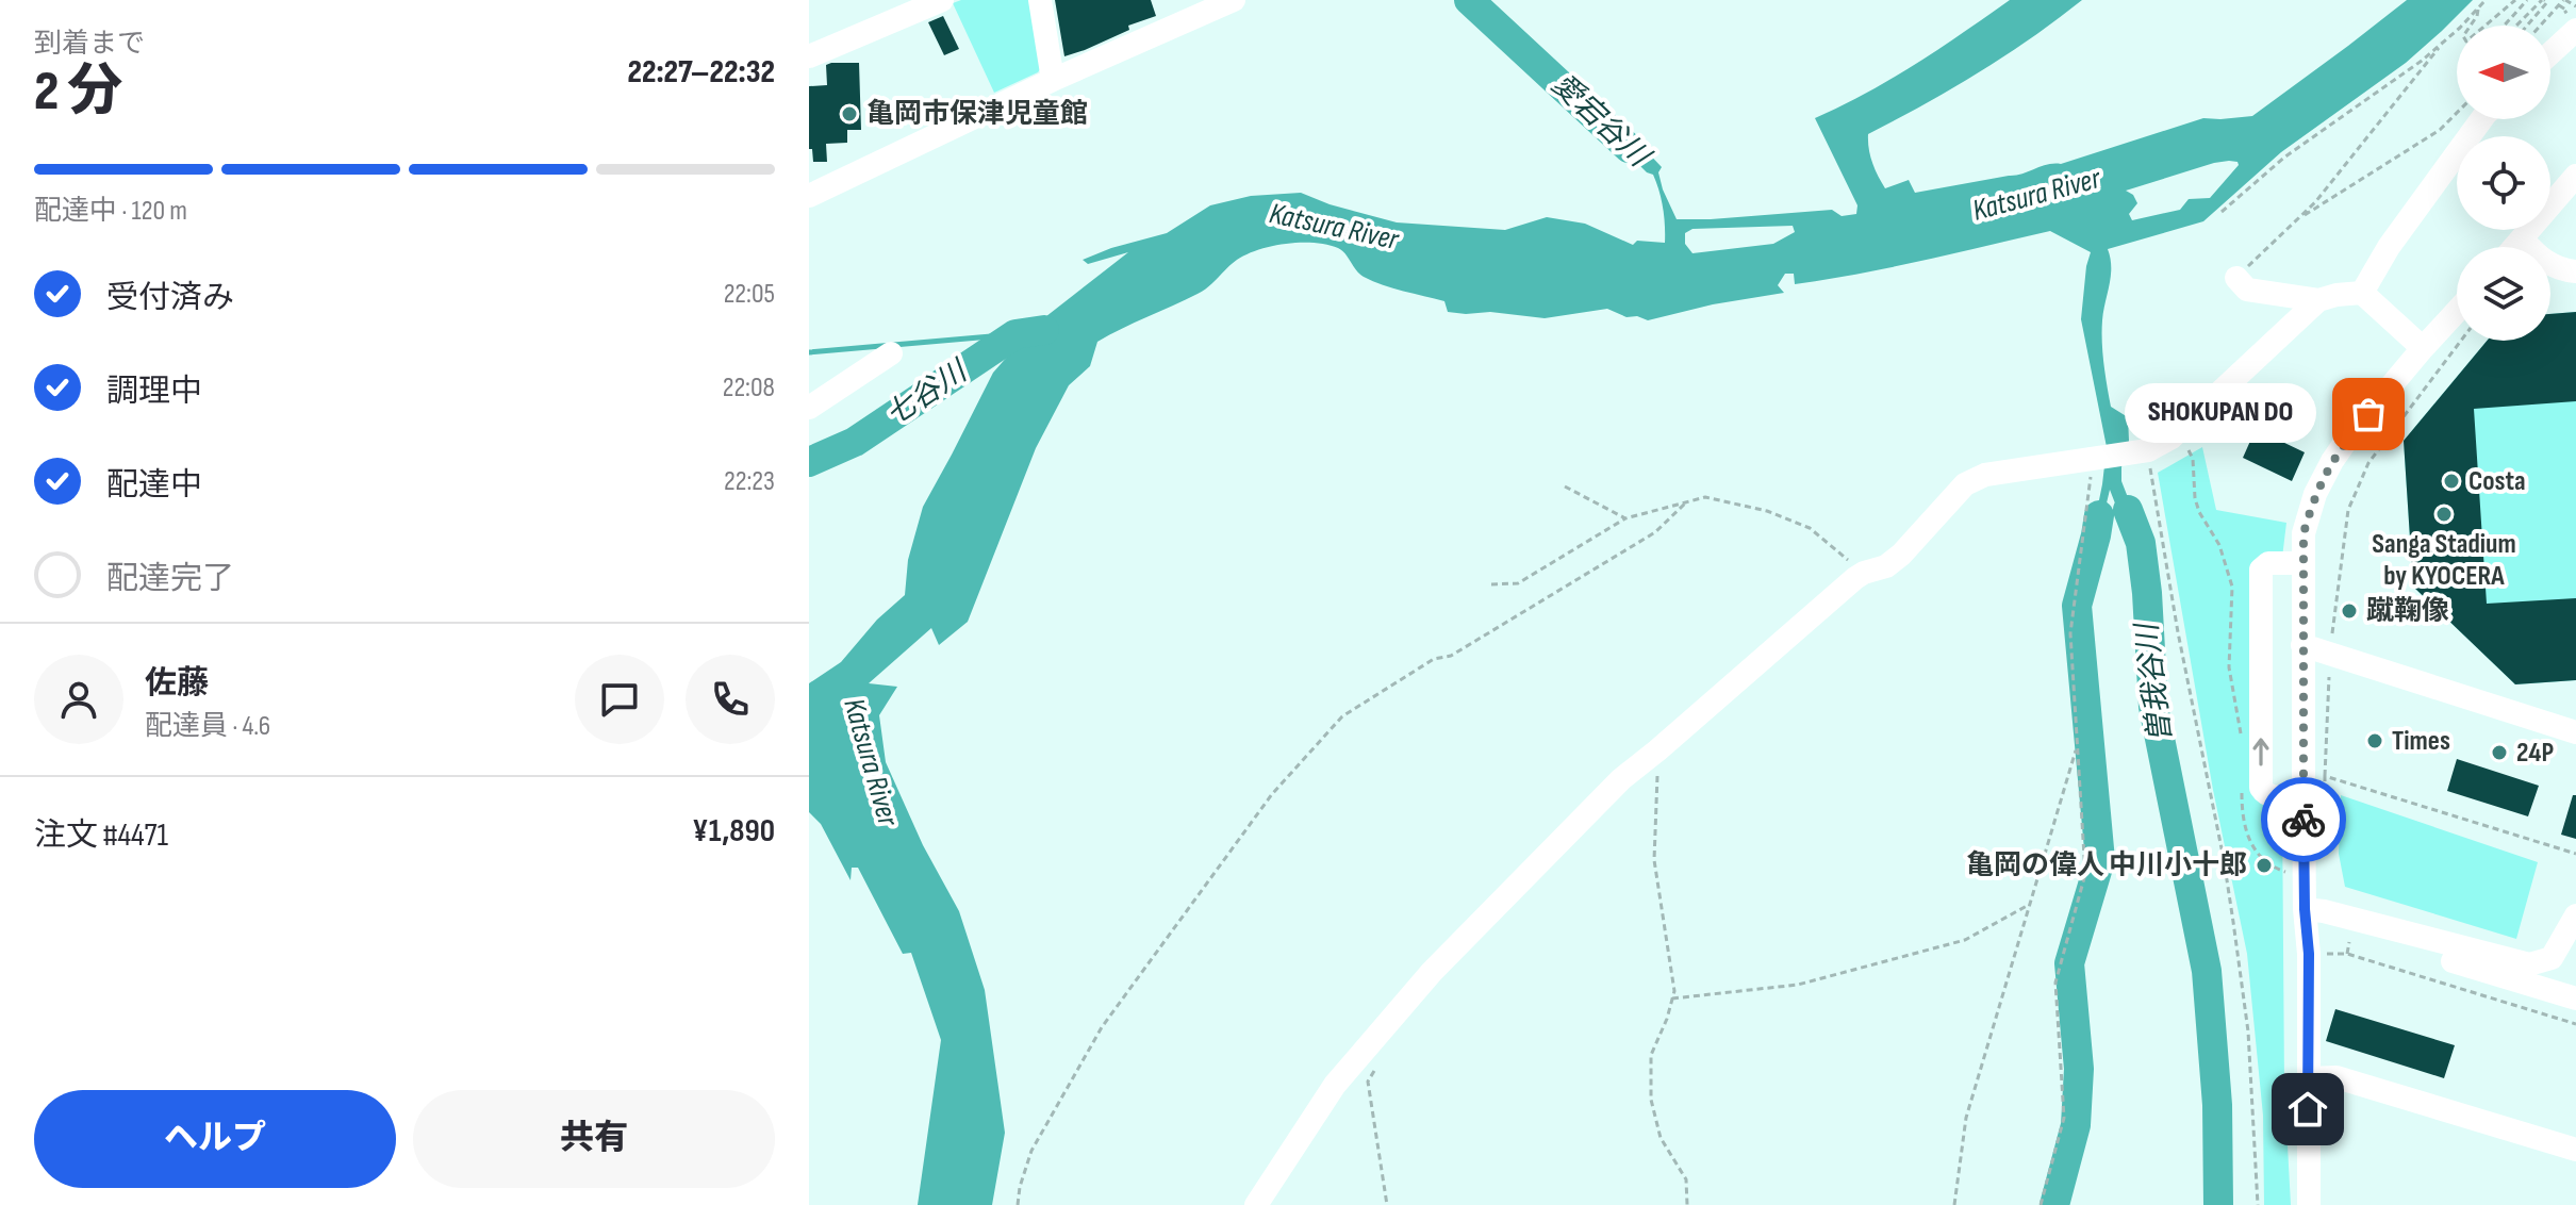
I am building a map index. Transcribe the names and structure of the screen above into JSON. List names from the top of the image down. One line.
{"water":["愛宕谷川","Katsura River","七谷川","曽我谷川"],"places":["亀岡市保津児童館","SHOKUPAN DO","Costa","Sanga Stadium by KYOCERA","蹴鞠像","Times","24P","亀岡の偉人 中川小十郎"],"north":"left","page":{"heading":["2 分","到着まで","22:27–22:32"],"panel":["佐藤","配達員 · 4.6","注文 #4471","¥1,890"],"bar":"配達中 · 120 m","list":[["受付済み","22:05"],["調理中","22:08"],["配達中","22:23"],"配達完了"],"bubble":"SHOKUPAN DO","buttons":["ヘルプ","共有"]}}
